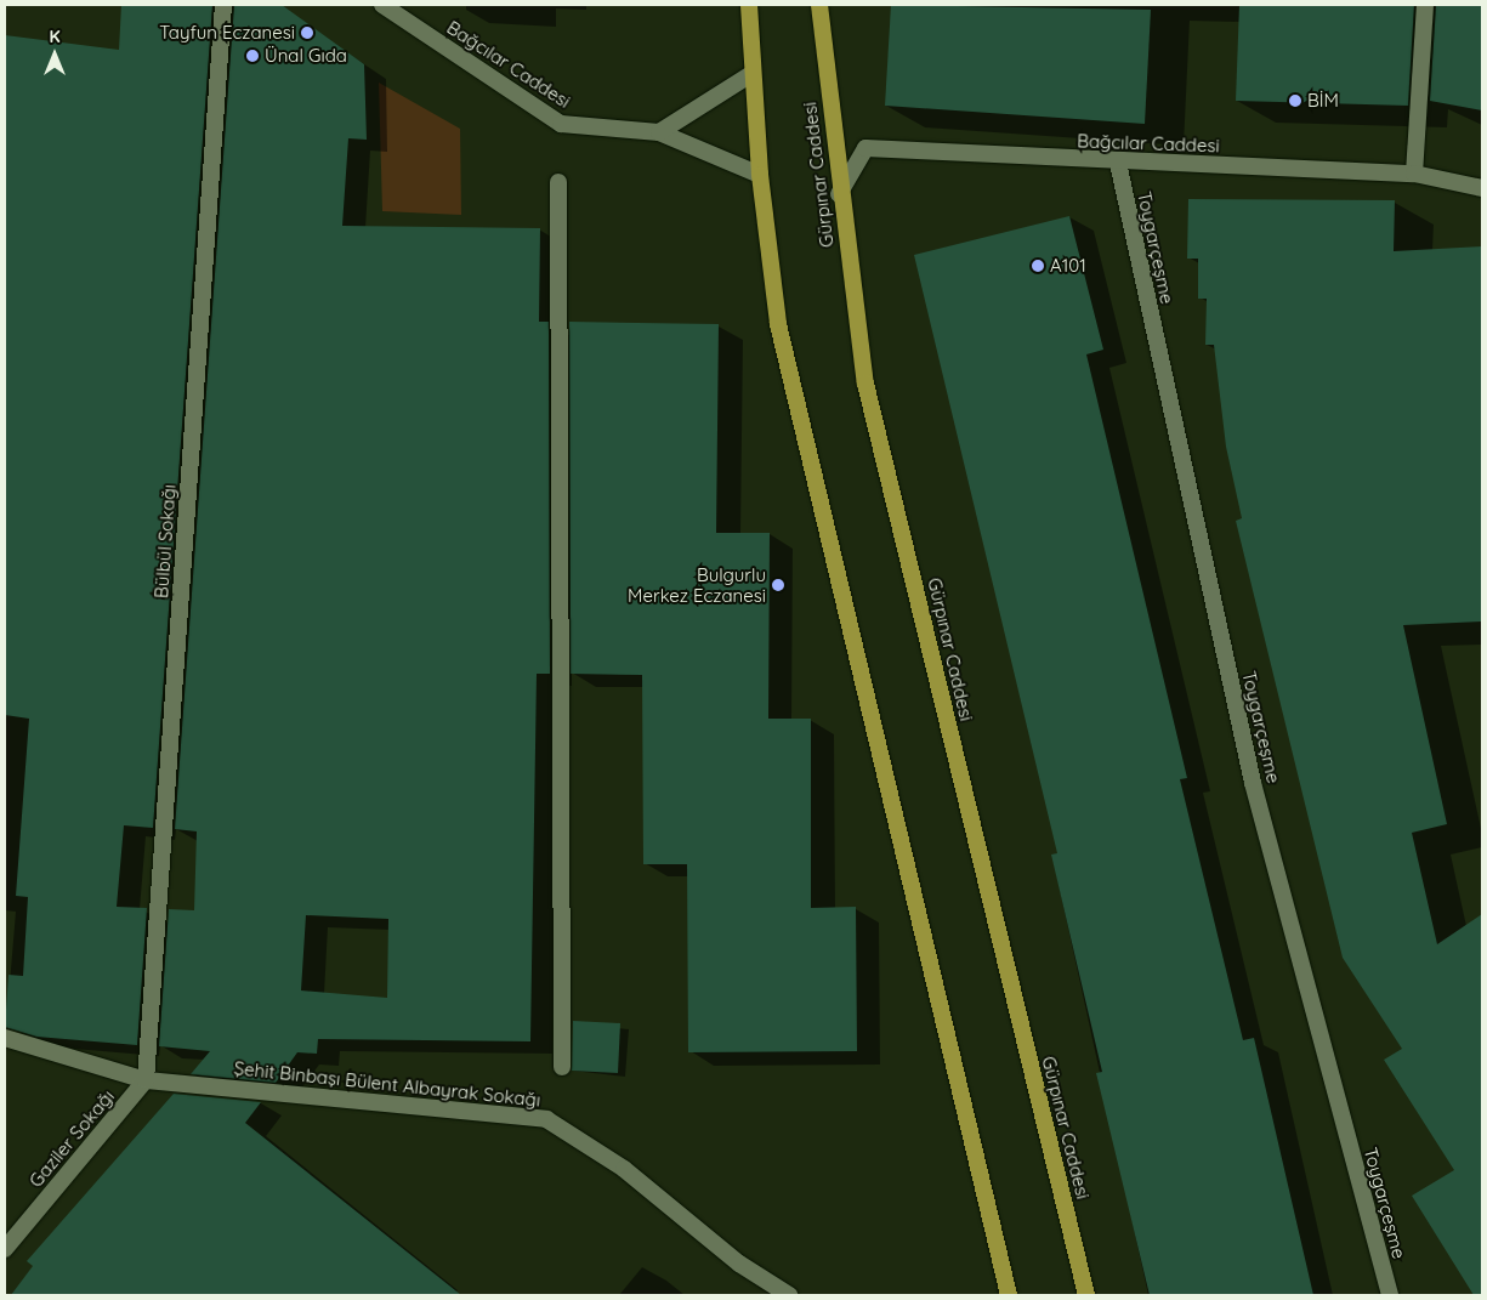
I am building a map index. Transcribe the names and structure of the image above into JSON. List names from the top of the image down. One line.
{"streets":{"main road":["Gürpınar Caddesi"],"street":["Bağcılar Caddesi","Toygarçeşme","Bülbül Sokağı","Şehit Binbaşı Bülent Albayrak Sokağı","Gaziler Sokağı"]},"crossings":[["Bağcılar Caddesi","Gürpınar Caddesi"],["Bağcılar Caddesi","Toygarçeşme"],["Bülbül Sokağı","Şehit Binbaşı Bülent Albayrak Sokağı"],["Bülbül Sokağı","Gaziler Sokağı"],["Şehit Binbaşı Bülent Albayrak Sokağı","Gaziler Sokağı"]],"places":["Tayfun Eczanesi","Ünal Gıda","BİM","A101","Bulgurlu Merkez Eczanesi"],"north":"top"}
